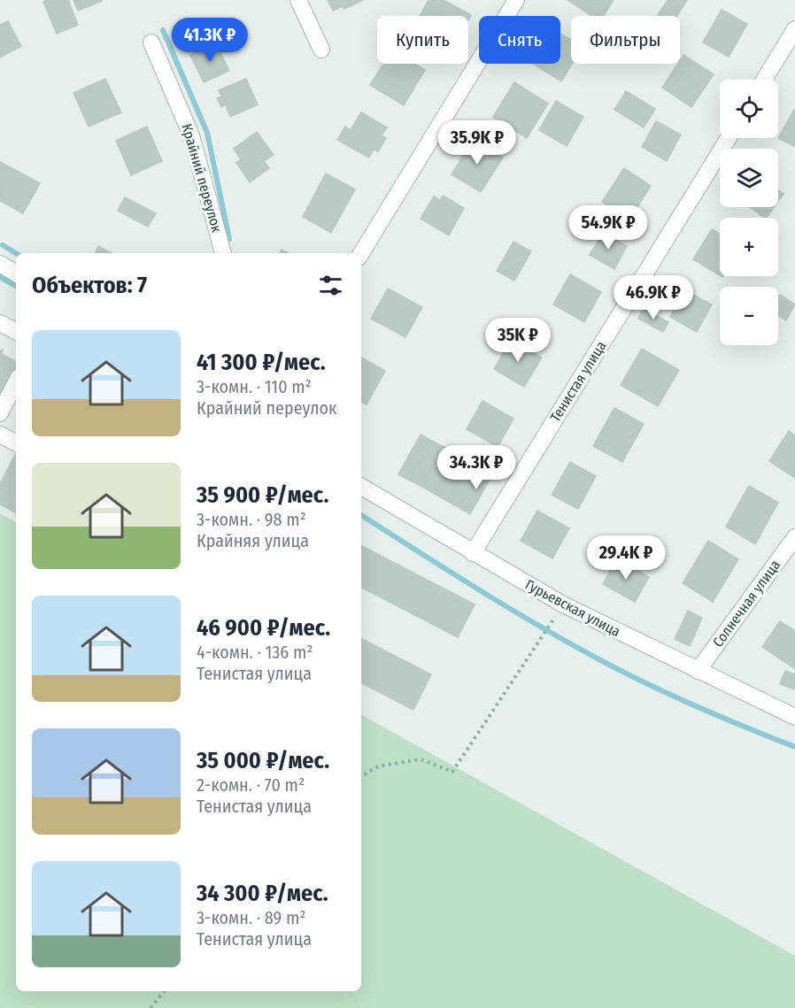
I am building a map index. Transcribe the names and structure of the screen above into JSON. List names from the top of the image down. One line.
{"streets":{"street":["Крайний переулок","Тенистая улица","Солнечная улица","Гурьевская улица"]},"crossings":[["Тенистая улица","Гурьевская улица"],["Солнечная улица","Гурьевская улица"]],"page":{"chip":["Купить","Снять","Фильтры"],"price":["41.3K ₽","35.9K ₽","54.9K ₽","46.9K ₽","35K ₽","34.3K ₽","29.4K ₽"],"map_buttons":["+","−"],"heading":"Объектов: 7","list":[{"name":"41 300 ₽/мес.","note":"3-комн. · 110 m² · Крайний переулок"},{"name":"35 900 ₽/мес.","note":"3-комн. · 98 m² · Крайняя улица"},{"name":"46 900 ₽/мес.","note":"4-комн. · 136 m² · Тенистая улица"},{"name":"35 000 ₽/мес.","note":"2-комн. · 70 m² · Тенистая улица"},{"name":"34 300 ₽/мес.","note":"3-комн. · 89 m² · Тенистая улица"}]}}
